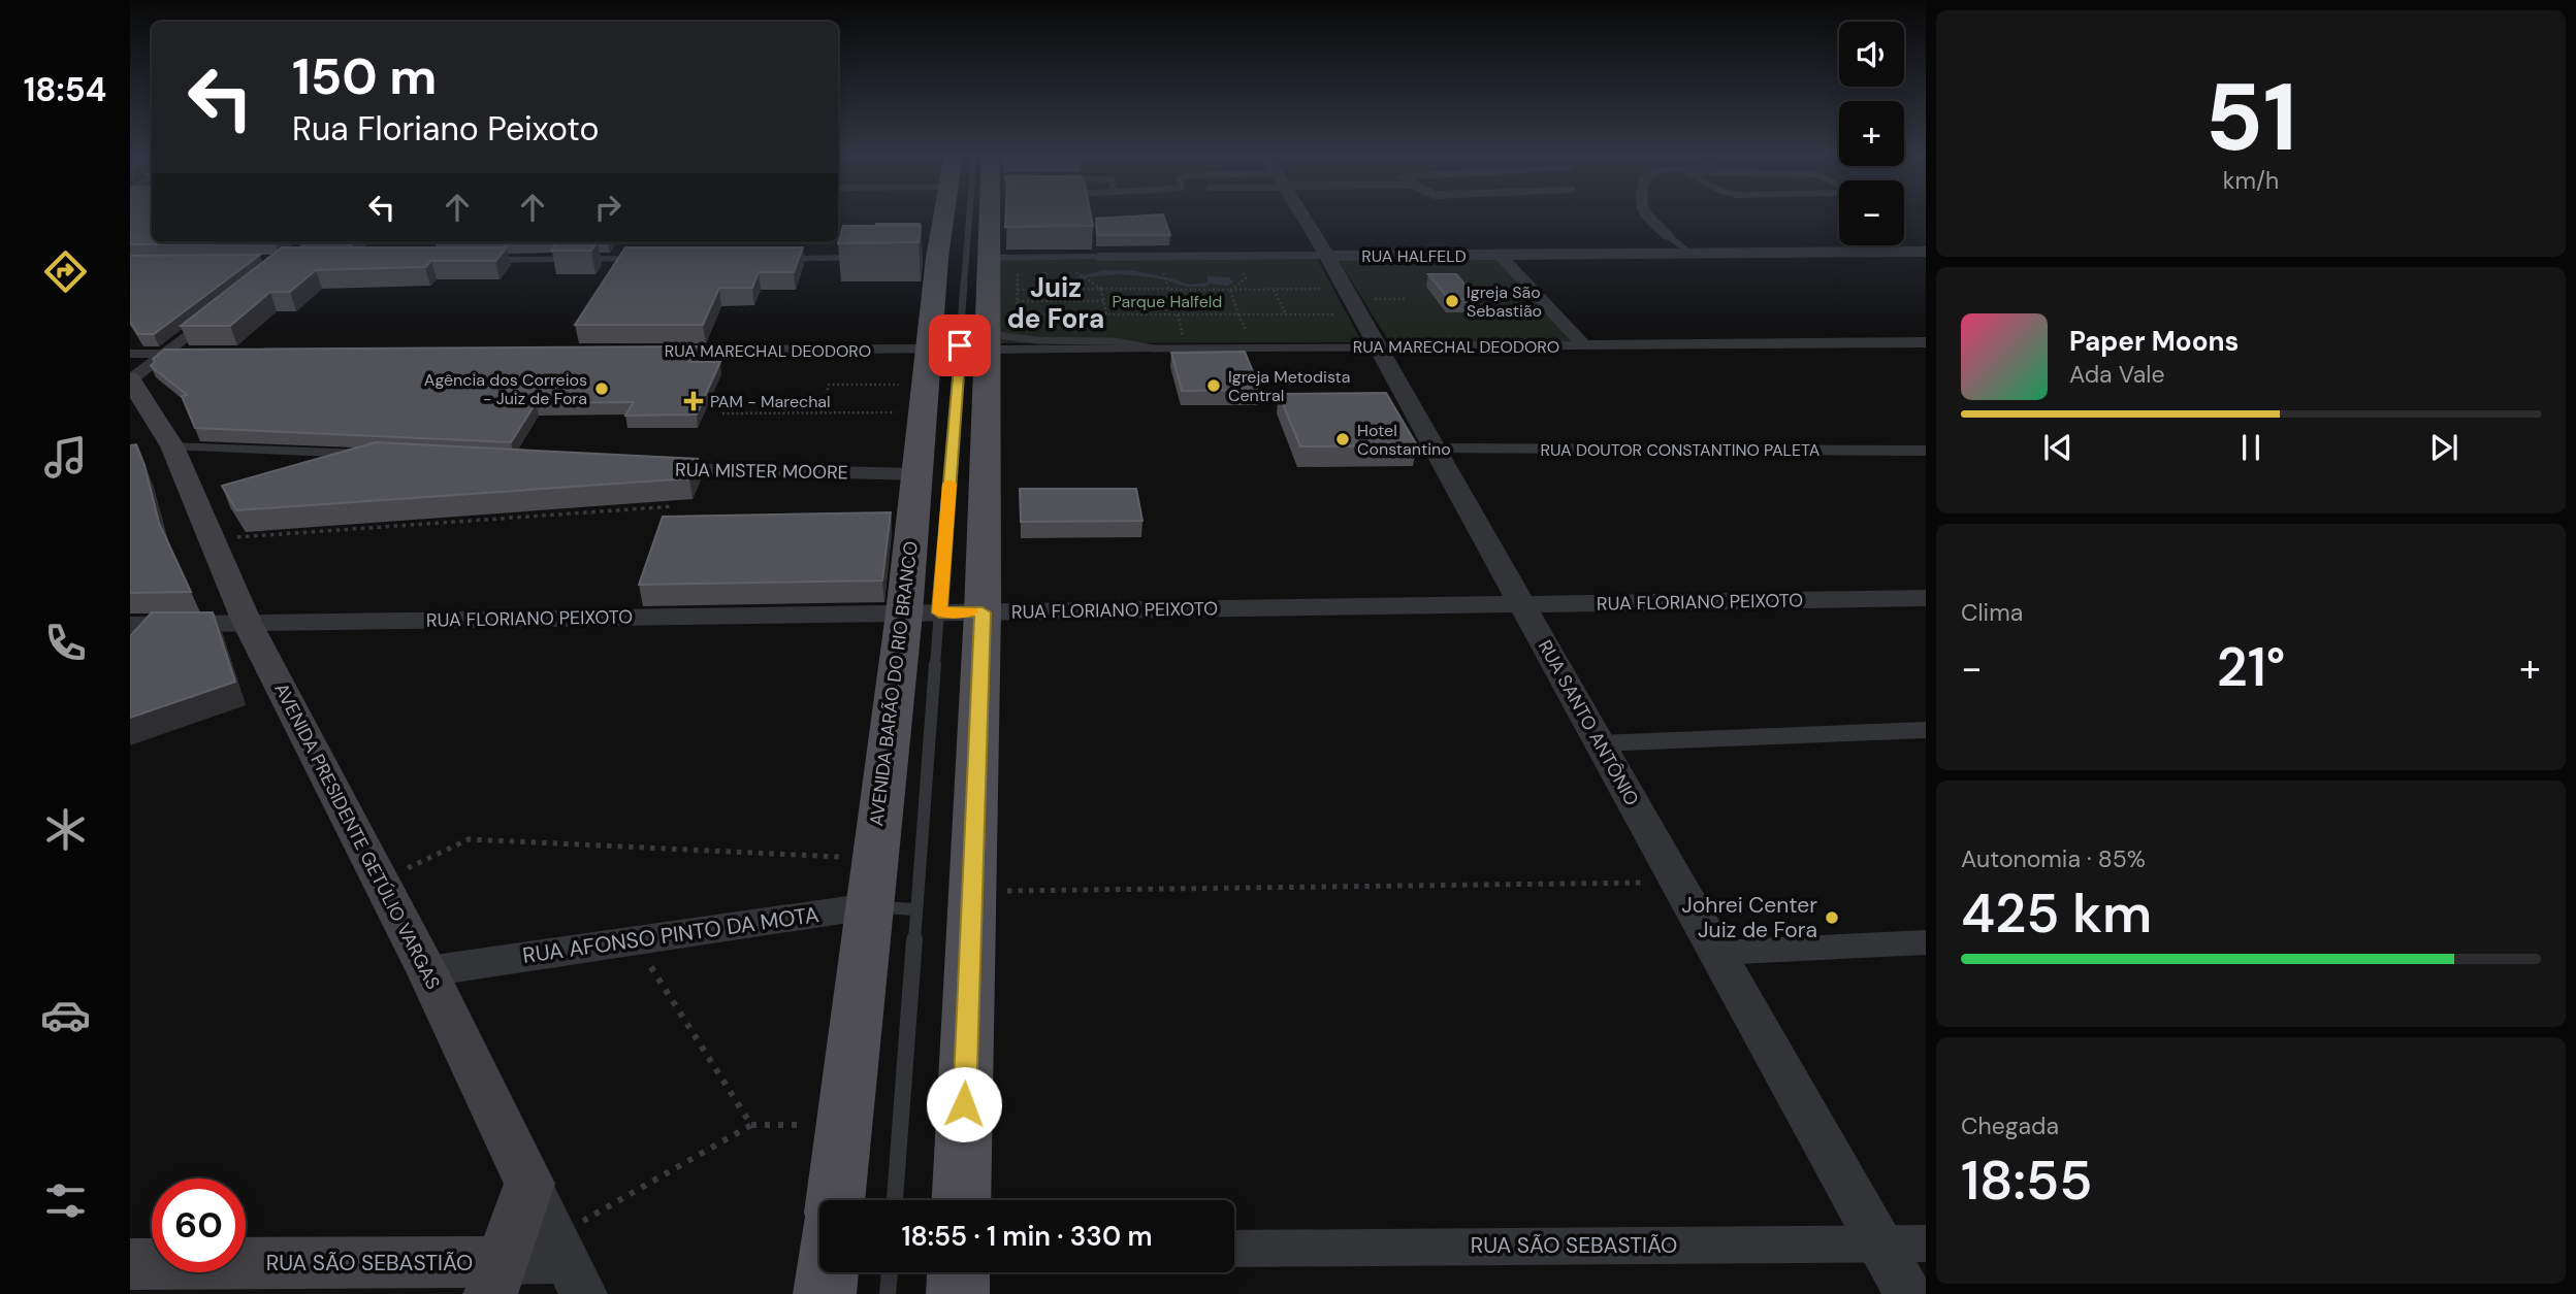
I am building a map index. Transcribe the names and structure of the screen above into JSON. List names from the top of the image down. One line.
{"streets":{"main road":["AVENIDA BARÃO DO RIO BRANCO","AVENIDA PRESIDENTE GETÚLIO VARGAS","RUA SÃO SEBASTIÃO"],"street":["RUA HALFELD","RUA MARECHAL DEODORO","RUA DOUTOR CONSTANTINO PALETA","RUA MISTER MOORE","RUA FLORIANO PEIXOTO","RUA SANTO ANTÔNIO","RUA AFONSO PINTO DA MOTA"]},"crossings":[["RUA HALFELD","AVENIDA BARÃO DO RIO BRANCO"],["RUA HALFELD","RUA SANTO ANTÔNIO"],["RUA MARECHAL DEODORO","AVENIDA BARÃO DO RIO BRANCO"],["RUA MARECHAL DEODORO","RUA SANTO ANTÔNIO"],["RUA DOUTOR CONSTANTINO PALETA","RUA SANTO ANTÔNIO"],["RUA MISTER MOORE","AVENIDA BARÃO DO RIO BRANCO"],["RUA FLORIANO PEIXOTO","AVENIDA BARÃO DO RIO BRANCO"],["RUA FLORIANO PEIXOTO","RUA SANTO ANTÔNIO"],["RUA FLORIANO PEIXOTO","AVENIDA PRESIDENTE GETÚLIO VARGAS"],["AVENIDA BARÃO DO RIO BRANCO","RUA AFONSO PINTO DA MOTA"],["RUA SANTO ANTÔNIO","RUA SÃO SEBASTIÃO"],["AVENIDA PRESIDENTE GETÚLIO VARGAS","RUA AFONSO PINTO DA MOTA"],["AVENIDA PRESIDENTE GETÚLIO VARGAS","RUA SÃO SEBASTIÃO"]],"districts":["Juiz de Fora"],"parks":["Parque Halfeld"],"places":{"other":["Igreja São Sebastião","Igreja Metodista Central","Agência dos Correios - Juiz de Fora","Hotel Constantino","Johrei Center Juiz de Fora"],"health":["PAM - Marechal"]},"page":{"tabs":"18:54","tile":[["51","km/h"],"Clima",["Autonomia · 85%","425 km"],["Chegada","18:55"]],"map_buttons":["+","−"],"turn":["150 m","Rua Floriano Peixoto"],"song":["Paper Moons","Ada Vale"],"heat":["−","21°","+"],"limit":"60","trip":"18:55 · 1 min · 330 m"}}
